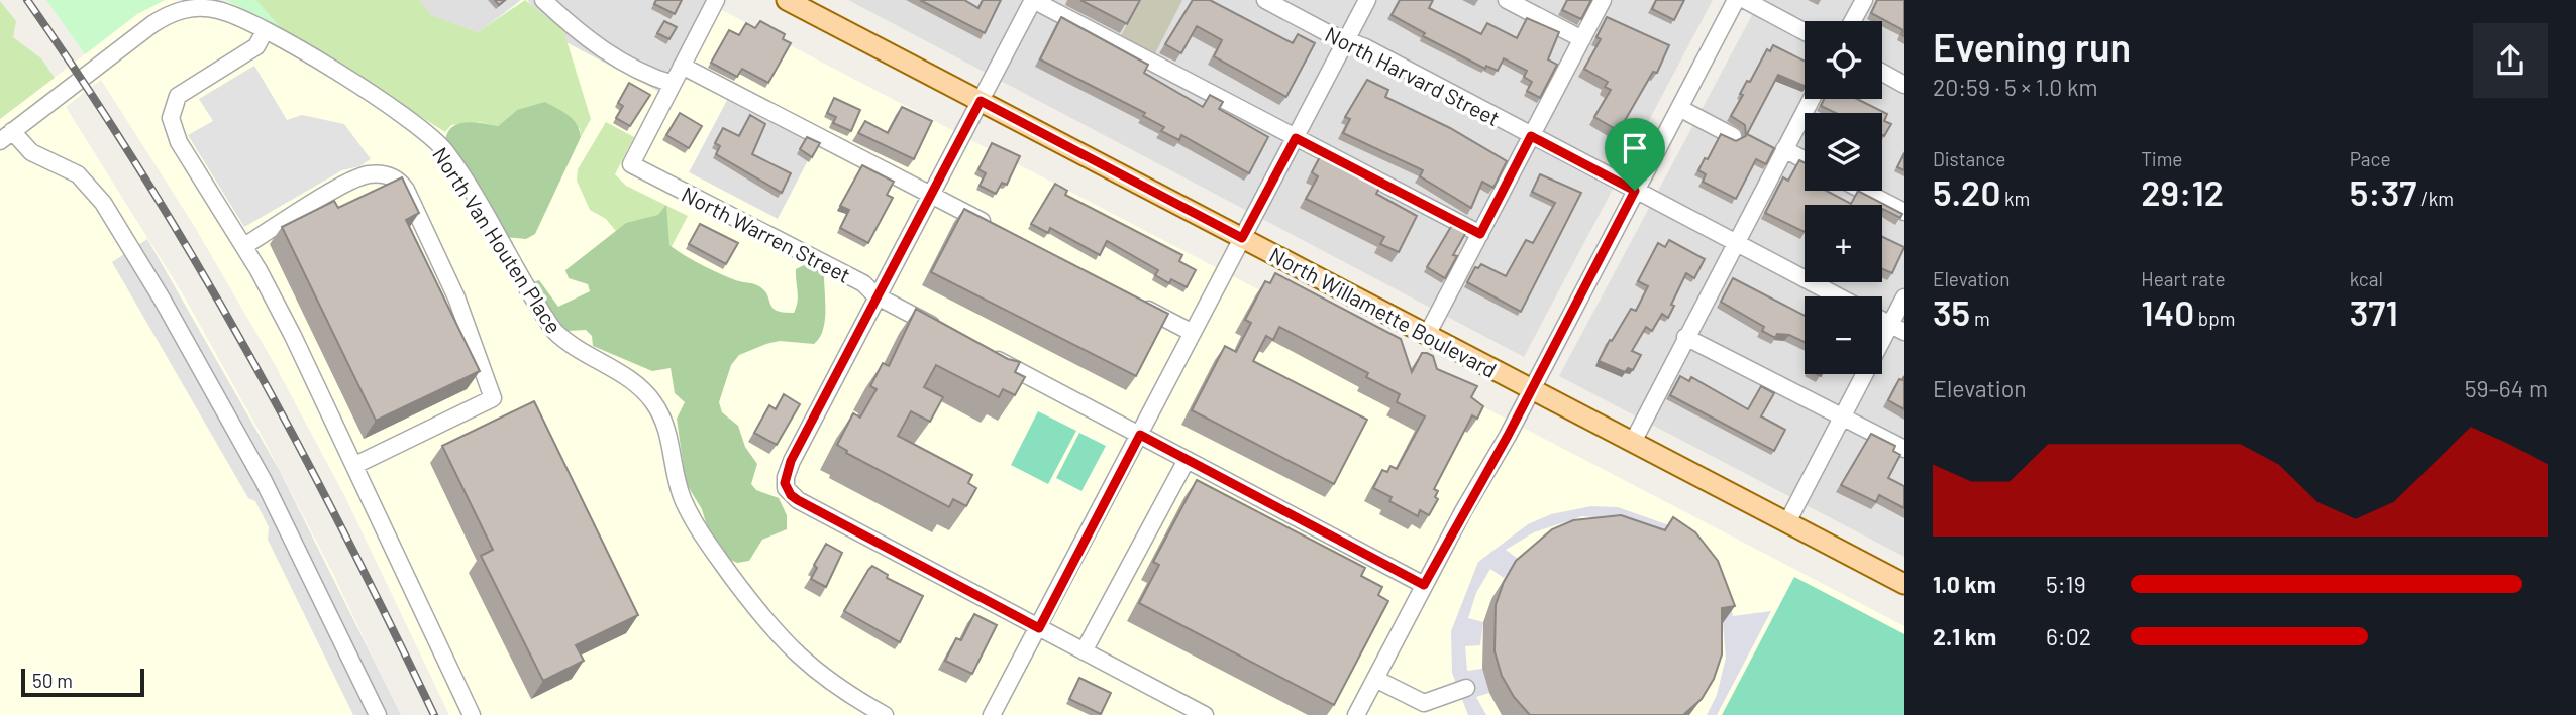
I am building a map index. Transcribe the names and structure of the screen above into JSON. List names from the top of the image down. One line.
{"streets":{"main road":["North Willamette Boulevard"],"street":["North Harvard Street","North Warren Street","North Van Houten Place"]},"scale_bar":"50 m","page":{"heading":["Evening run","20:59 · 5 × 1.0 km"],"map_buttons":["+","−"],"stats":[["Distance","5.20 km"],["Time","29:12"],["Pace","5:37 /km"],["Elevation","35 m"],["Heart rate","140 bpm"],["kcal","371"]],"chart":["Elevation","59–64 m"],"list":[{"name":"1.0 km","note":"5:19"},{"name":"2.1 km","note":"6:02"}],"scale":"50 m"}}
